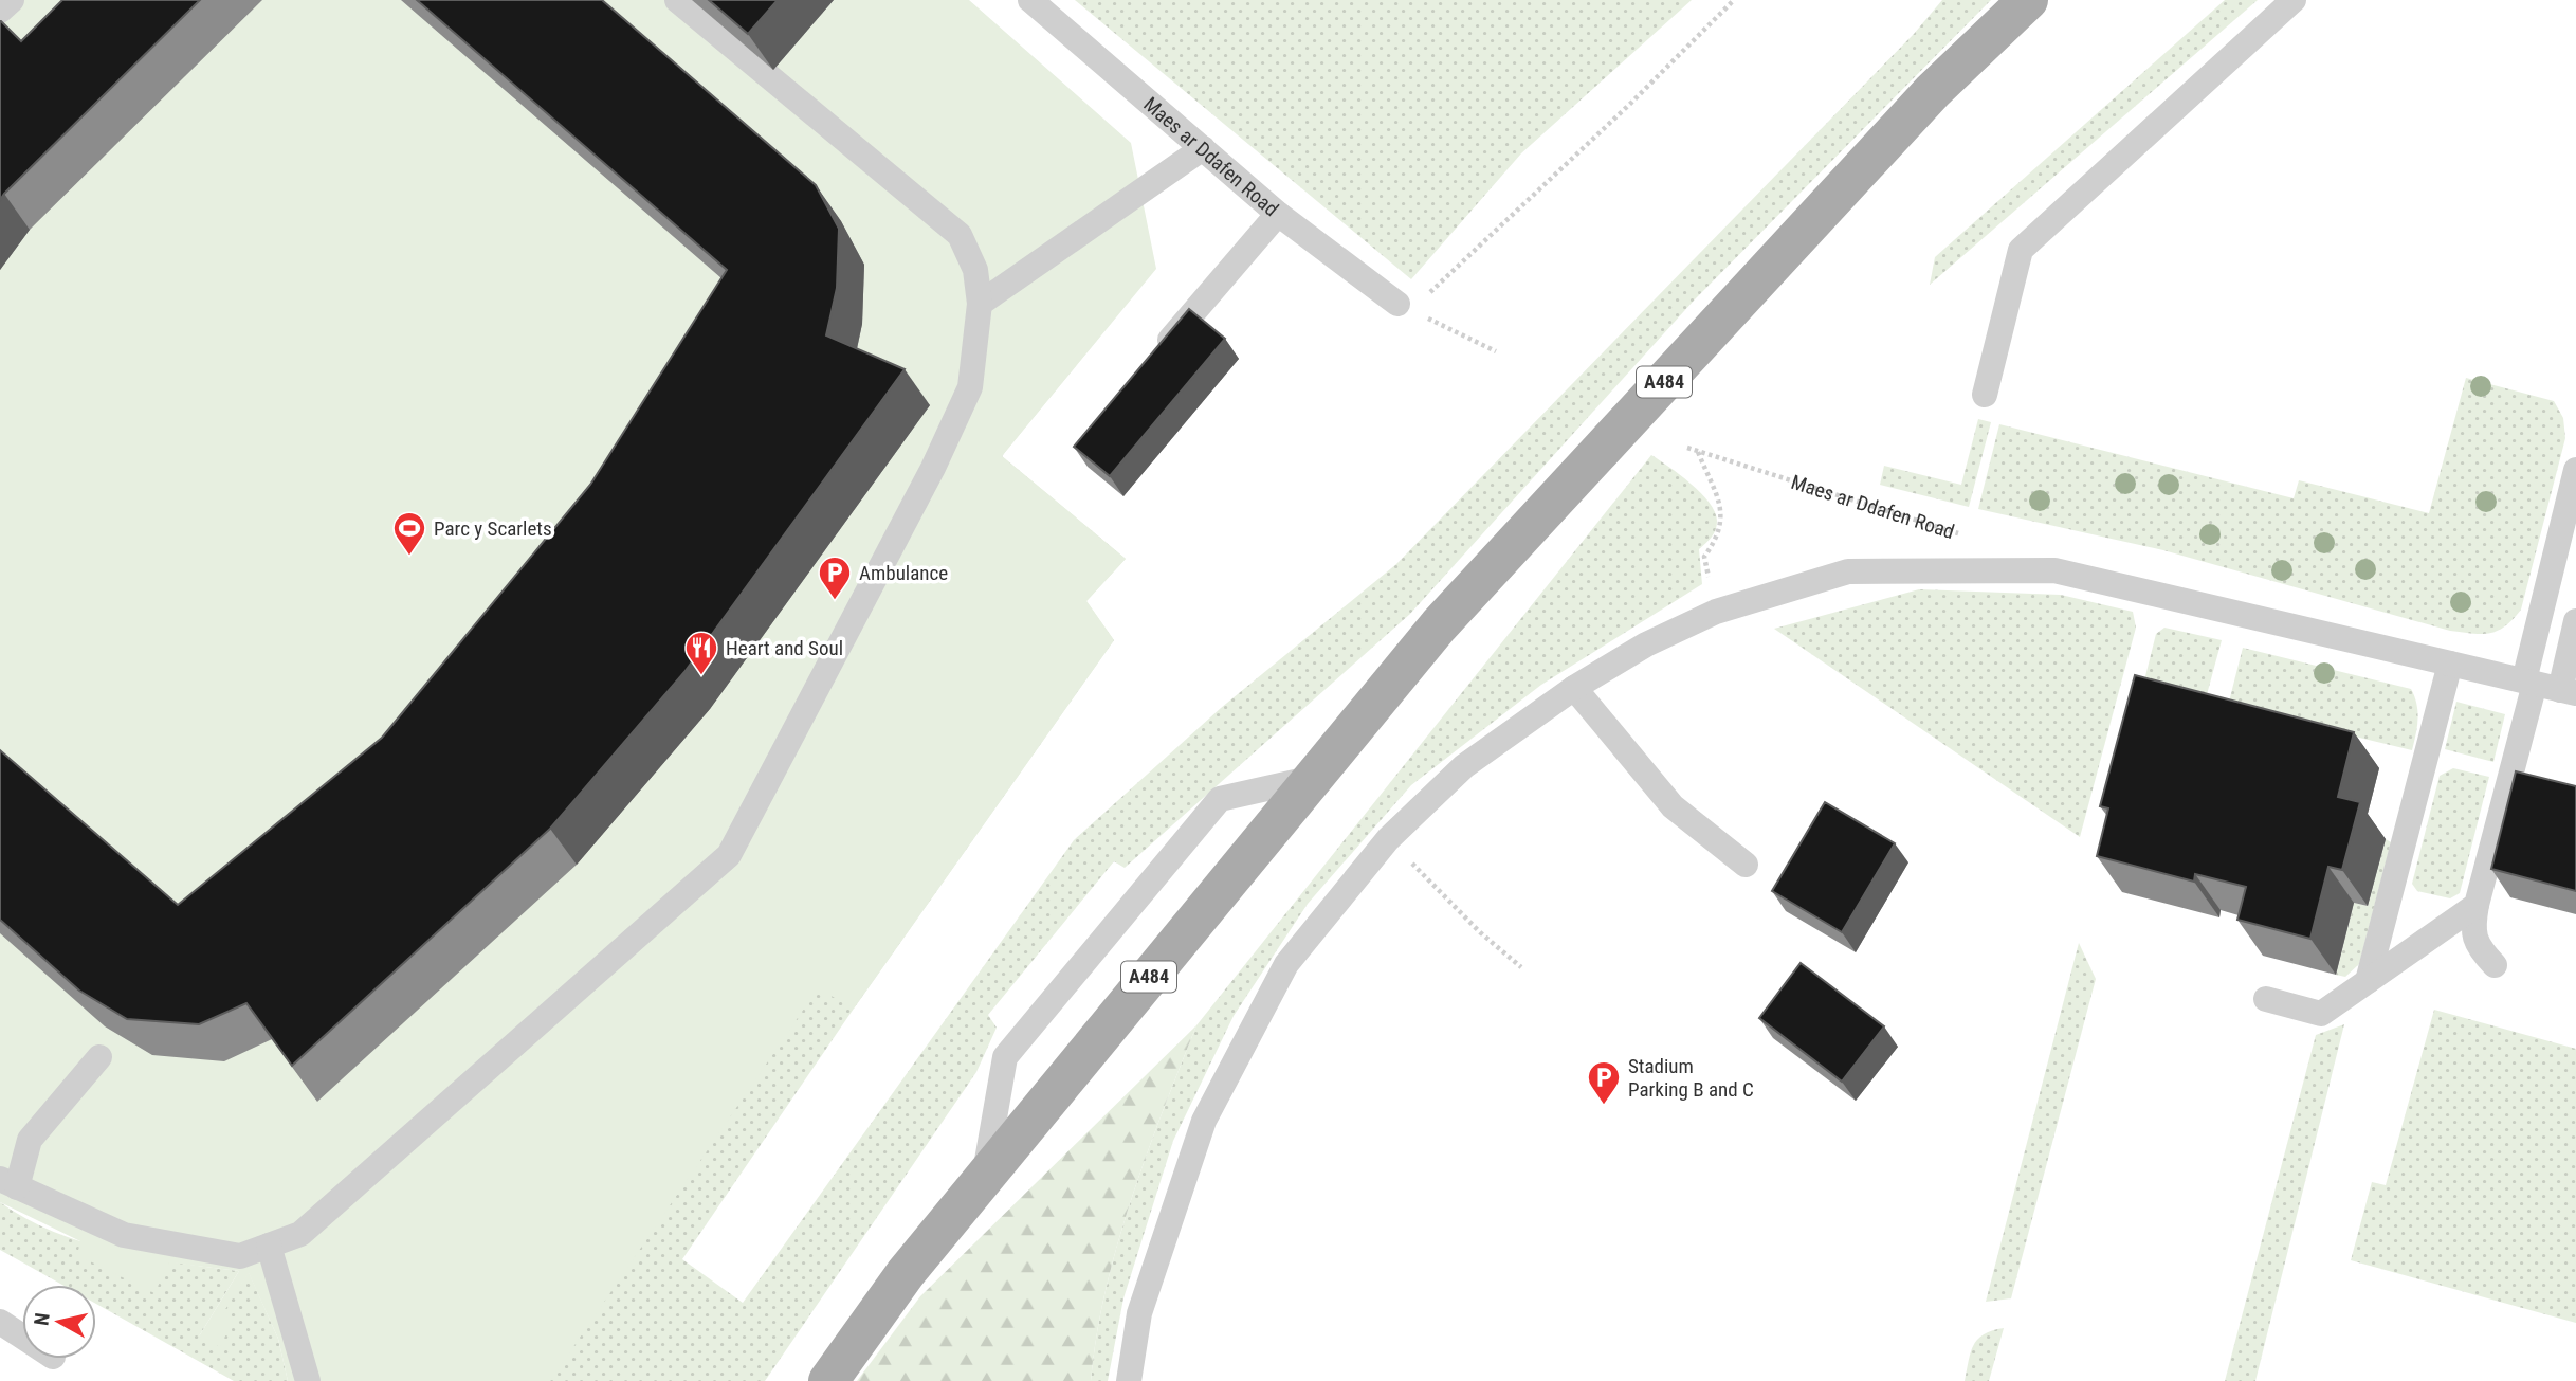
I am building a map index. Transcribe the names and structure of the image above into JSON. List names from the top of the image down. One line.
{"streets":{"main road":["A484"],"lane":["Maes ar Ddafen Road"]},"places":{"sports":["Parc y Scarlets"],"parking":["Ambulance","Stadium Parking B and C"],"restaurant":["Heart and Soul"]},"north":"left"}
